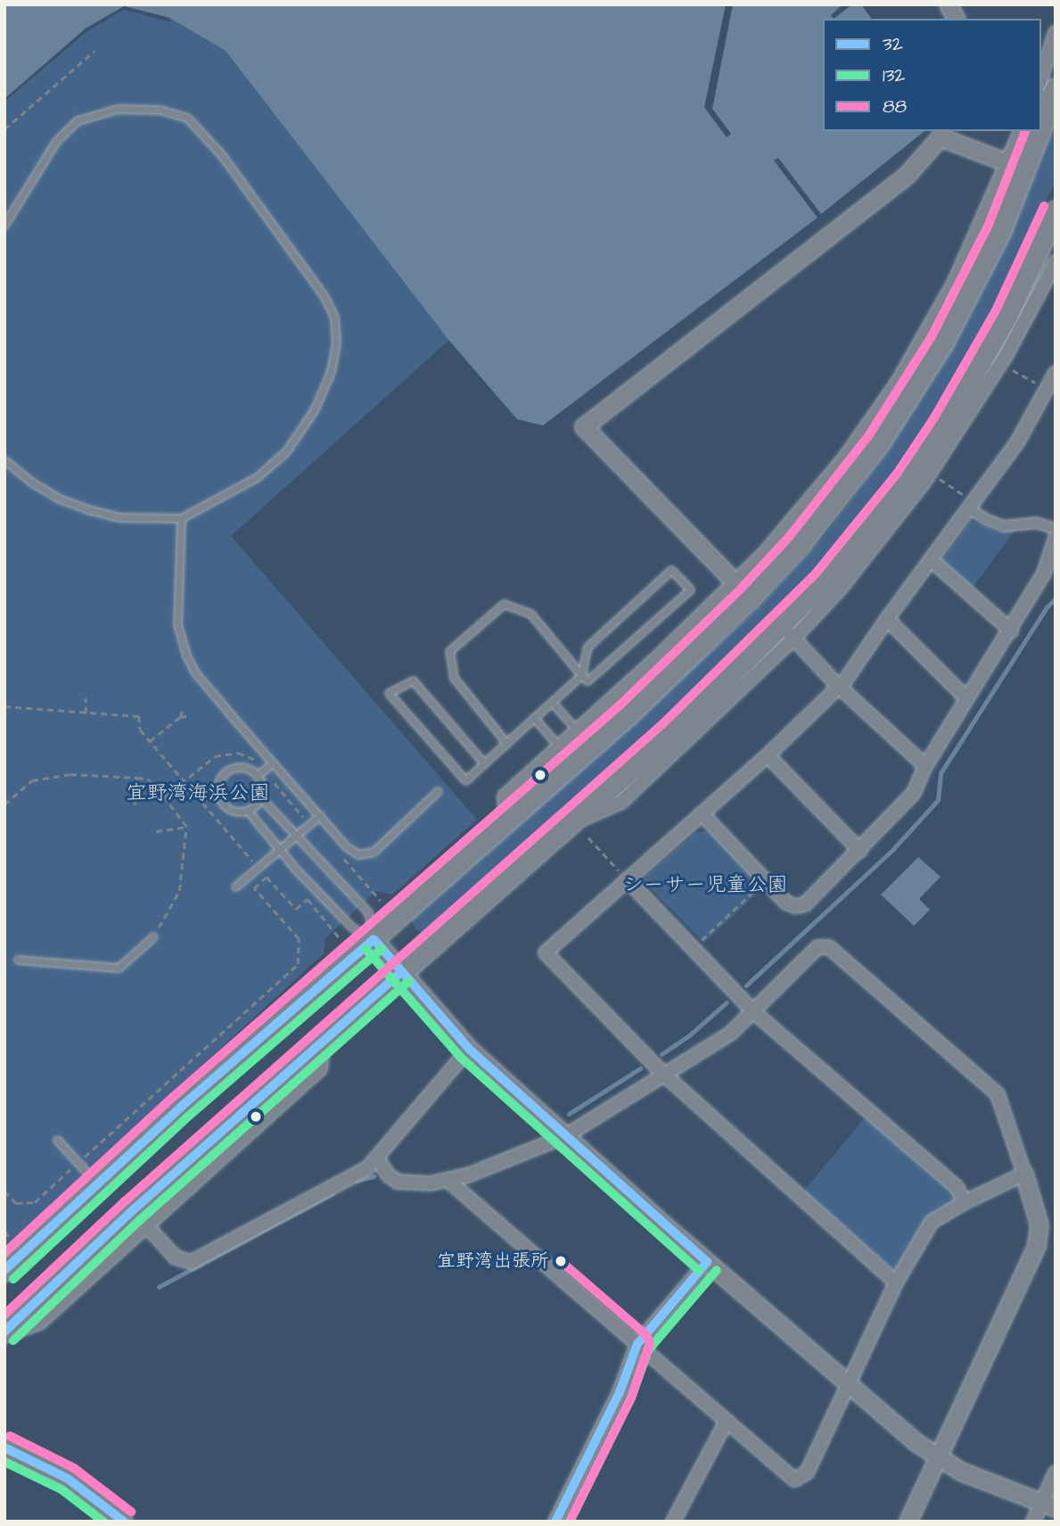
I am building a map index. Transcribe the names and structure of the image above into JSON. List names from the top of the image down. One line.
{"parks":["宜野湾海浜公園","シーサー児童公園"],"places":["宜野湾出張所"],"lines":["transit line 88","transit line 32","transit line 132"],"legend":["32","132","88"]}
